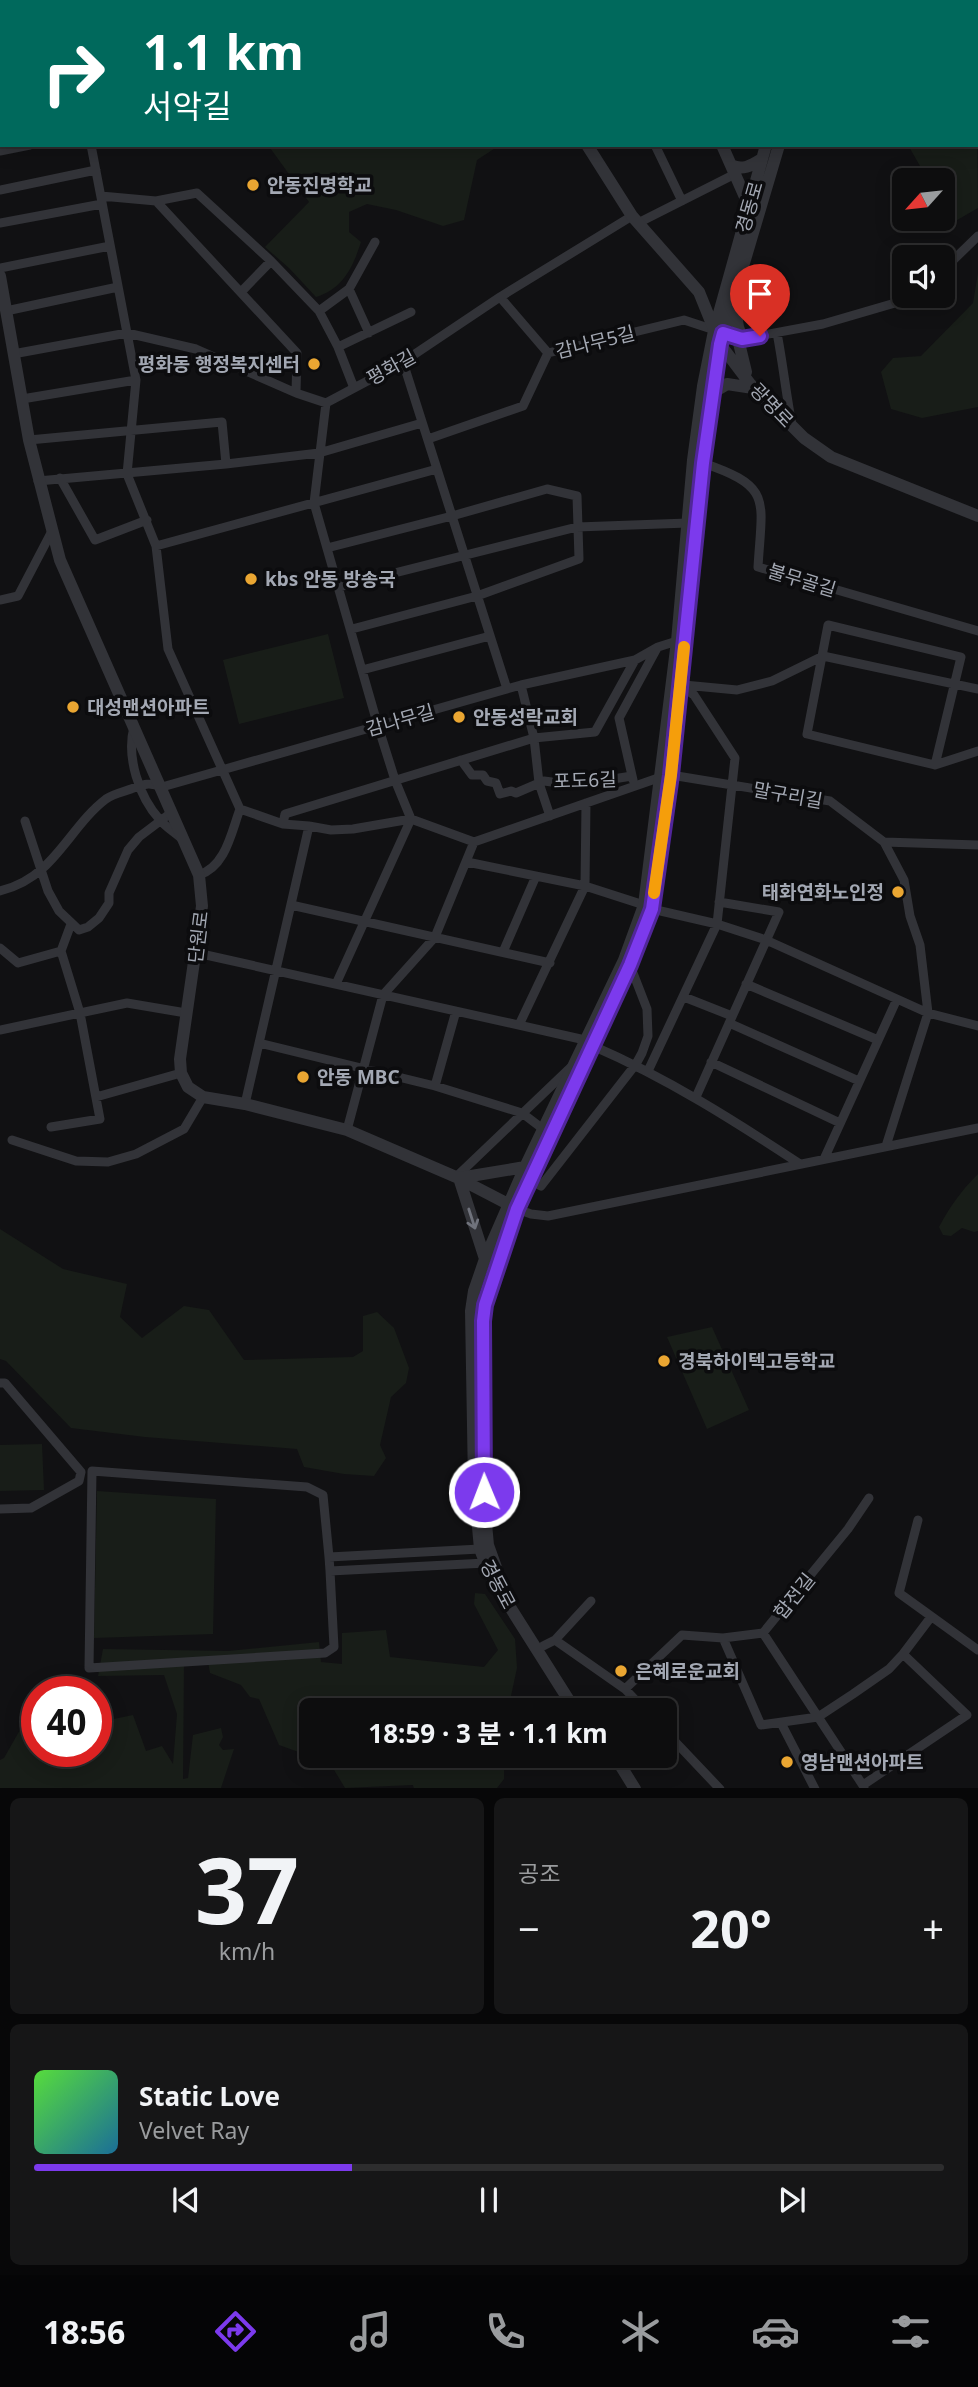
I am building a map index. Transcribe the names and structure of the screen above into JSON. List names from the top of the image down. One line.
{"streets":{"street":["경동로","감나무5길","평화길","광명로","불무골길","감나무길","포도6길","말구리길","단원로","합전길"]},"crossings":[["경동로","감나무5길"],["경동로","광명로"],["경동로","불무골길"],["경동로","감나무길"],["경동로","말구리길"],["감나무5길","광명로"],["평화길","광명로"],["감나무길","포도6길"],["감나무길","단원로"]],"places":["안동진명학교","평화동 행정복지센터","kbs 안동 방송국","대성맨션아파트","안동성락교회","태화연화노인정","안동 MBC","경북하이텍고등학교","은혜로운교회","영남맨션아파트"],"north":"bottom left","page":{"turn":["1.1 km","서악길"],"limit":"40","trip":"18:59 · 3 분 · 1.1 km","tile":[["37","km/h"],"공조"],"heat":["−","20°","+"],"song":["Static Love","Velvet Ray"],"tabs":"18:56"}}
